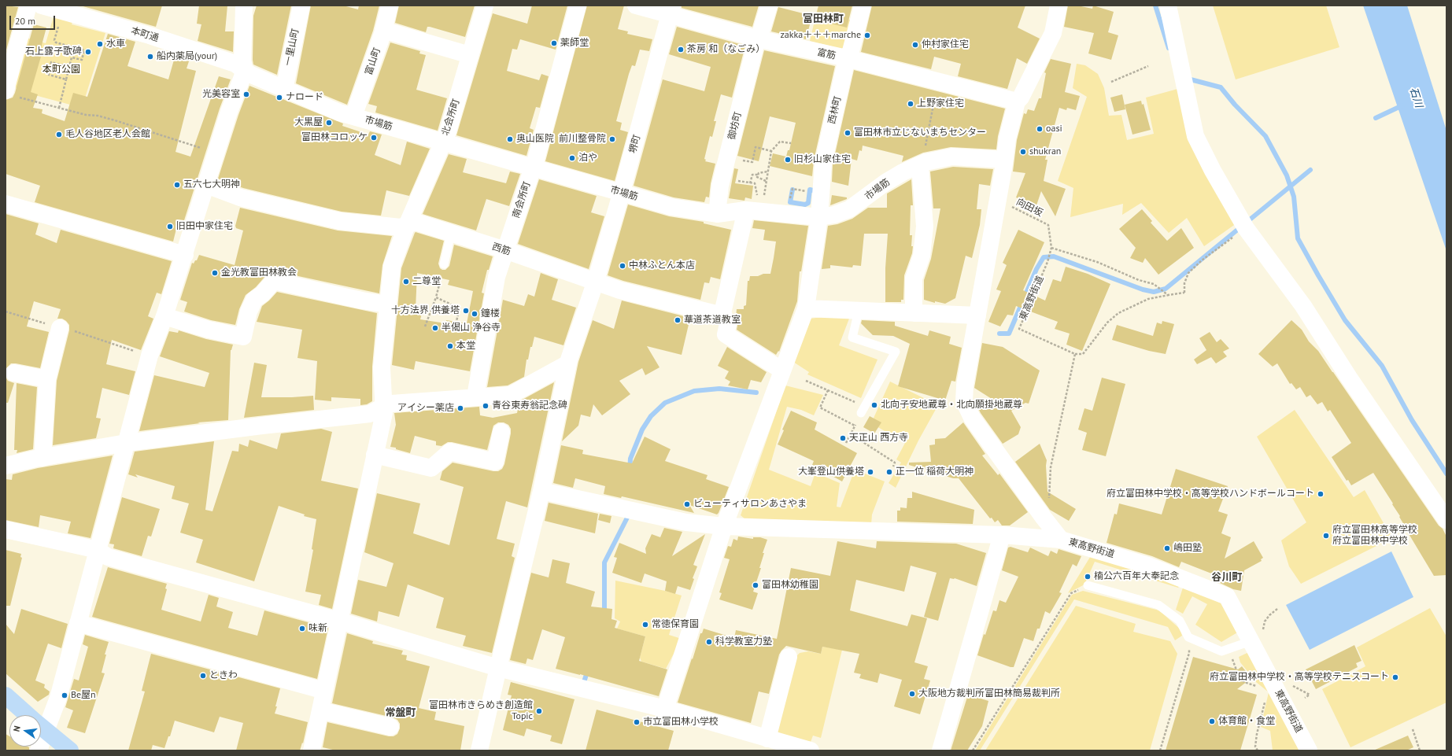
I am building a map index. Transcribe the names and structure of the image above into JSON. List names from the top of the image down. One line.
{"streets":{"street":["本町通","一里山町","富筋","富山町","西林町","北会所町","市場筋","御坊町","堺町","南会所町","西筋","東高野街道"],"path":["向田坂"]},"crossings":[["本町通","市場筋"],["一里山町","市場筋"],["富筋","西林町"],["富筋","御坊町"],["富筋","堺町"],["富筋","東高野街道"],["富山町","市場筋"],["西林町","市場筋"],["北会所町","市場筋"],["北会所町","西筋"],["市場筋","御坊町"],["市場筋","堺町"],["市場筋","南会所町"],["市場筋","東高野街道"],["堺町","西筋"],["南会所町","西筋"],["向田坂","東高野街道"]],"districts":["富田林町","谷川町","常盤町"],"water":["石川"],"parks":["本町公園"],"places":["zakka＋＋＋marche","薬師堂","水車","仲村家住宅","茶房 和（なごみ）","石上露子歌碑","船内薬局(your)","光美容室","ナロード","上野家住宅","大黒屋","oasi","富田林市立じないまちセンター","毛人谷地区老人会館","富田林コロッケ","奥山医院","前川整骨院","shukran","泊や","旧杉山家住宅","五六七大明神","旧田中家住宅","中林ふとん本店","金光教富田林教会","二尊堂","十方法界 供養塔","鐘楼","華道茶道教室","半偈山 浄谷寺","本堂","北向子安地蔵尊・北向願掛地蔵尊","青谷東寿翁記念碑","アイシー薬店","天正山 西方寺","大峯登山供養塔","正一位 稲荷大明神","府立富田林中学校・高等学校ハンドボールコート","ビューティサロンあさやま","府立富田林高等学校 府立富田林中学校","嶋田塾","楠公六百年大奉記念","富田林幼稚園","常徳保育園","味新","科学教室力塾","ときわ","府立富田林中学校・高等学校テニスコート","大阪地方裁判所富田林簡易裁判所","Be屋n","富田林市きらめき創造館 Topic","体育館・食堂","市立富田林小学校"],"scale_bar":"20 m","north":"left"}
